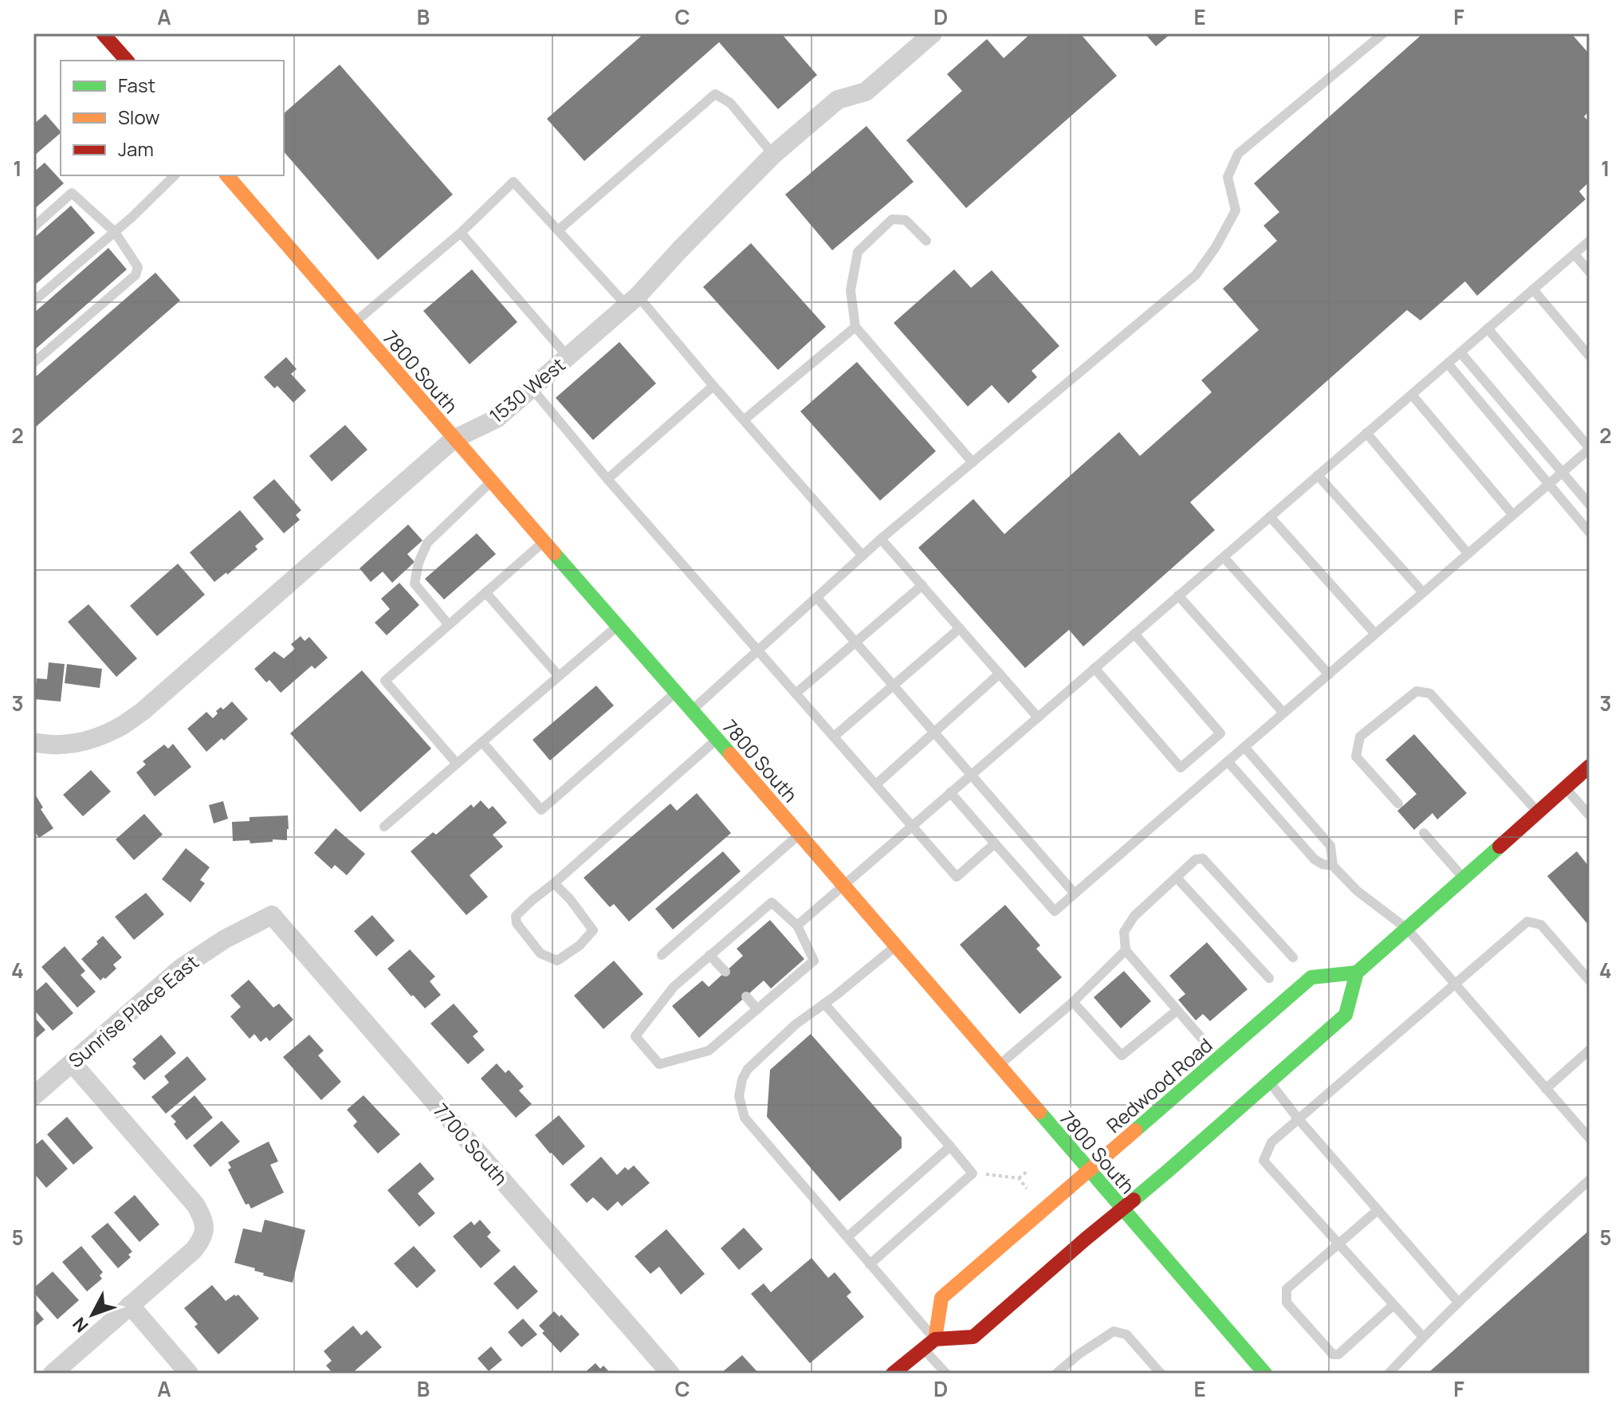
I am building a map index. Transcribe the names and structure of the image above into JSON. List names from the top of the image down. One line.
{"streets":{"main road":["7800 South","Redwood Road"],"street":["1530 West","Sunrise Place East","7700 South"]},"crossings":[["7800 South","1530 West"],["7800 South","Redwood Road"],["Sunrise Place East","7700 South"]],"legend":["Fast","Slow","Jam"],"north":"bottom left","grid":{"columns":["A","B","C","D","E","F"],"rows":["1","2","3","4","5"]}}
